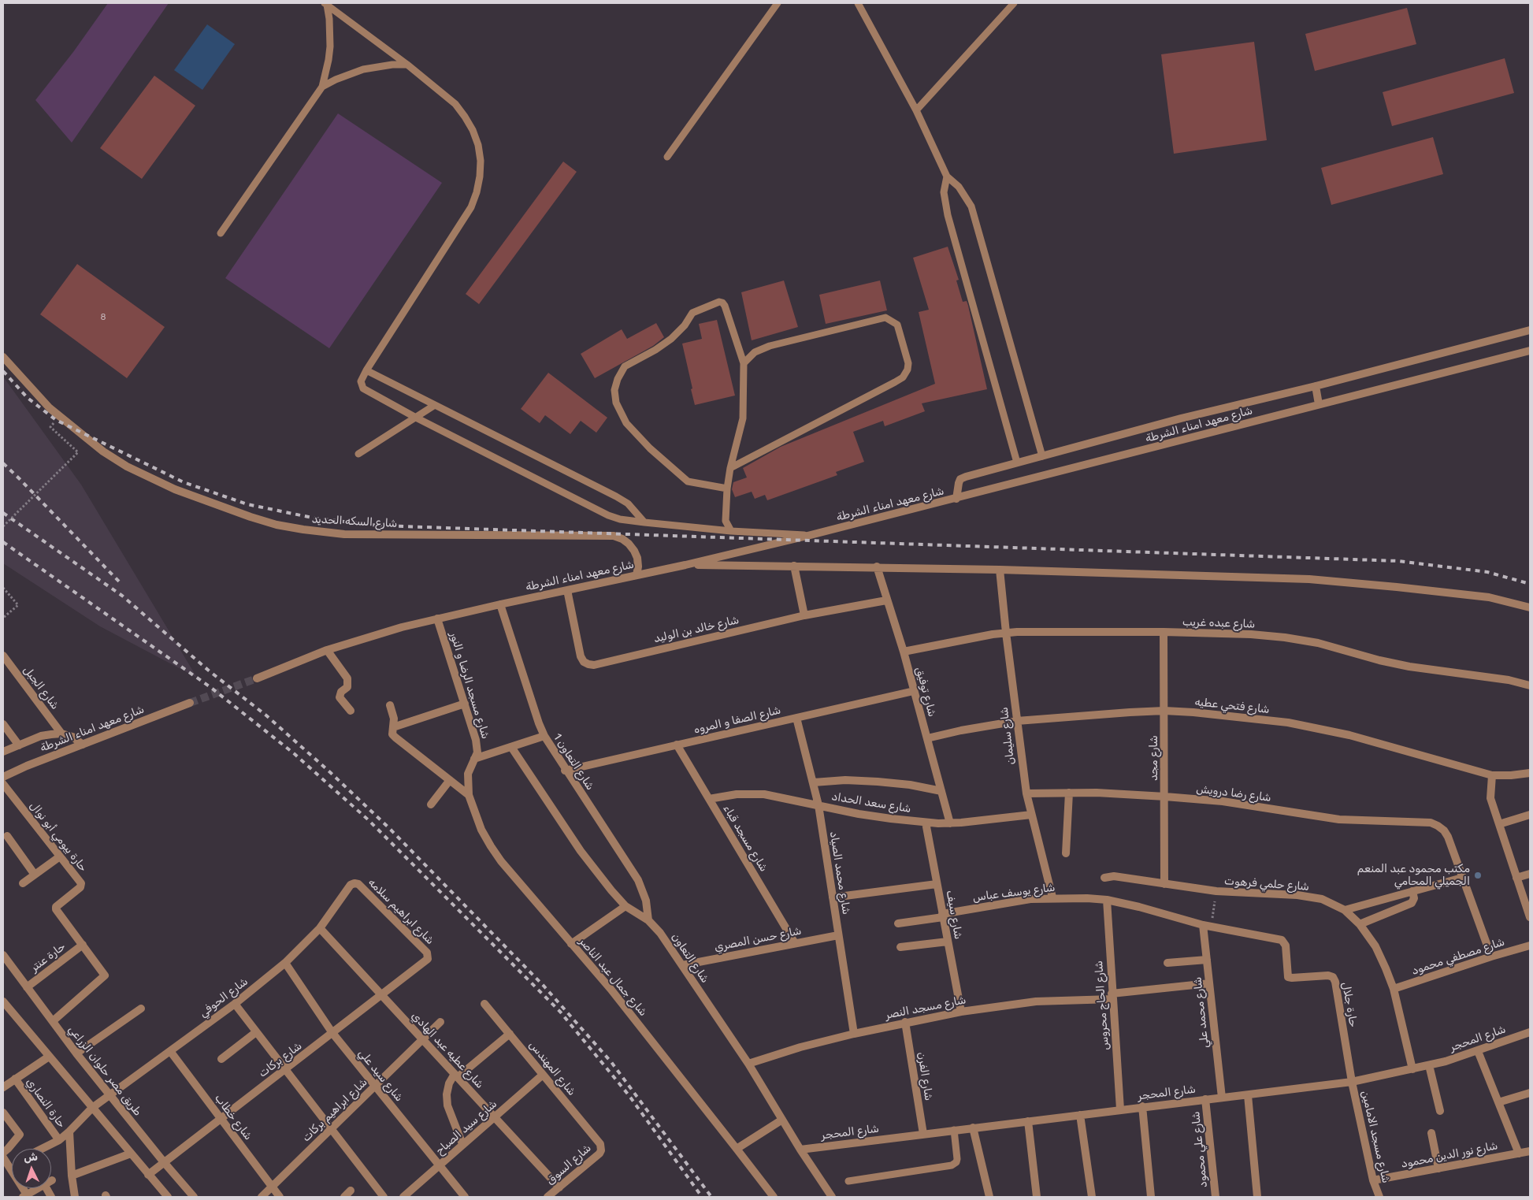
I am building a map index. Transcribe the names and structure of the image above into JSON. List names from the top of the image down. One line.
{"streets":{"street":["شارع معهد امناء الشرطة","شارع السكه الحديد","شارع عبده غريب","شارع خالد بن الوليد","شارع مسجد الرضا و النور","شارع الجبل","شارع توفيق","شارع فتحي عطيه","شارع الصفا و المروه","شارع سليمان","شارع مجد","شارع التعاون 1","شارع رضا درويش","شارع سعد الحداد","حارة بيومي أبو نوال","شارع مسجد قباء","شارع محمد الصياد","شارع حلمي فرهوت","شارع يوسف عباس","شارع ابراهيم سلامه","شارع سيف","شارع حسن المصري","شارع مصطفي محمود","حارة عنتر","شارع التعاون","شارع جمال عبد الناصر","شارع الحوفي","حارة جلال","شارع الحاج محروس","شارع مسجد النصر","شارع محمد علي","شارع المحجر","شارع عطيه عبد الهادي","شارع بركات","شارع المهندس","طريق مصر حلوان الزراعي","شارع سيد علي","شارع الفرن","حارة النصاري","شارع ابراهيم بركات","شارع خطاب","شارع سيد الصباح","شارع مسجد الامامين","شارع علي محمود","شارع نور الدين محمود","شارع السوق"]},"crossings":[["شارع معهد امناء الشرطة","شارع السكه الحديد"],["شارع معهد امناء الشرطة","شارع خالد بن الوليد"],["شارع معهد امناء الشرطة","شارع مسجد الرضا و النور"],["شارع معهد امناء الشرطة","شارع التعاون 1"],["شارع عبده غريب","شارع توفيق"],["شارع عبده غريب","شارع سليمان"],["شارع عبده غريب","شارع مجد"],["شارع خالد بن الوليد","شارع توفيق"],["شارع مسجد الرضا و النور","شارع جمال عبد الناصر"],["شارع توفيق","شارع فتحي عطيه"],["شارع توفيق","شارع الصفا و المروه"],["شارع توفيق","شارع سعد الحداد"],["شارع فتحي عطيه","شارع سليمان"],["شارع فتحي عطيه","شارع مجد"],["شارع الصفا و المروه","شارع التعاون 1"],["شارع الصفا و المروه","شارع مسجد قباء"],["شارع الصفا و المروه","شارع محمد الصياد"],["شارع سليمان","شارع رضا درويش"],["شارع سليمان","شارع سعد الحداد"],["شارع سليمان","شارع يوسف عباس"],["شارع مجد","شارع رضا درويش"],["شارع مجد","شارع حلمي فرهوت"],["شارع التعاون 1","شارع التعاون"],["شارع سعد الحداد","شارع مسجد قباء"],["شارع سعد الحداد","شارع محمد الصياد"],["شارع سعد الحداد","شارع سيف"],["حارة بيومي أبو نوال","حارة عنتر"],["حارة بيومي أبو نوال","طريق مصر حلوان الزراعي"],["شارع مسجد قباء","شارع حسن المصري"],["شارع محمد الصياد","شارع حسن المصري"],["شارع محمد الصياد","شارع مسجد النصر"],["شارع حلمي فرهوت","شارع مصطفي محمود"],["شارع حلمي فرهوت","شارع المحجر"],["شارع يوسف عباس","شارع سيف"],["شارع يوسف عباس","حارة جلال"],["شارع يوسف عباس","شارع الحاج محروس"],["شارع يوسف عباس","شارع محمد علي"],["شارع ابراهيم سلامه","شارع الحوفي"],["شارع ابراهيم سلامه","شارع بركات"],["شارع سيف","شارع مسجد النصر"],["شارع حسن المصري","شارع التعاون"],["حارة عنتر","طريق مصر حلوان الزراعي"],["شارع التعاون","شارع مسجد النصر"],["شارع التعاون","شارع المحجر"],["شارع الحوفي","شارع عطيه عبد الهادي"],["شارع الحوفي","طريق مصر حلوان الزراعي"],["شارع الحوفي","شارع سيد علي"],["شارع الحوفي","حارة النصاري"],["شارع الحوفي","شارع خطاب"],["حارة جلال","شارع محمد علي"],["حارة جلال","شارع المحجر"],["حارة جلال","شارع مسجد الامامين"],["شارع الحاج محروس","شارع مسجد النصر"],["شارع الحاج محروس","شارع المحجر"],["شارع مسجد النصر","شارع محمد علي"],["شارع مسجد النصر","شارع الفرن"],["شارع محمد علي","شارع المحجر"],["شارع المحجر","شارع الفرن"],["شارع المحجر","شارع مسجد الامامين"],["شارع المحجر","شارع علي محمود"],["شارع عطيه عبد الهادي","شارع بركات"],["شارع عطيه عبد الهادي","شارع ابراهيم بركات"],["شارع عطيه عبد الهادي","شارع سيد الصباح"],["شارع عطيه عبد الهادي","شارع السوق"],["شارع بركات","طريق مصر حلوان الزراعي"],["شارع بركات","شارع سيد علي"],["شارع بركات","شارع خطاب"],["شارع المهندس","شارع سيد الصباح"],["شارع المهندس","شارع السوق"],["شارع سيد علي","شارع ابراهيم بركات"],["شارع سيد علي","شارع سيد الصباح"],["شارع ابراهيم بركات","شارع خطاب"],["شارع مسجد الامامين","شارع نور الدين محمود"]],"places":["مكتب محمود عبد المنعم الجميلي المحامي"],"house_numbers":["8"],"north":"top"}
